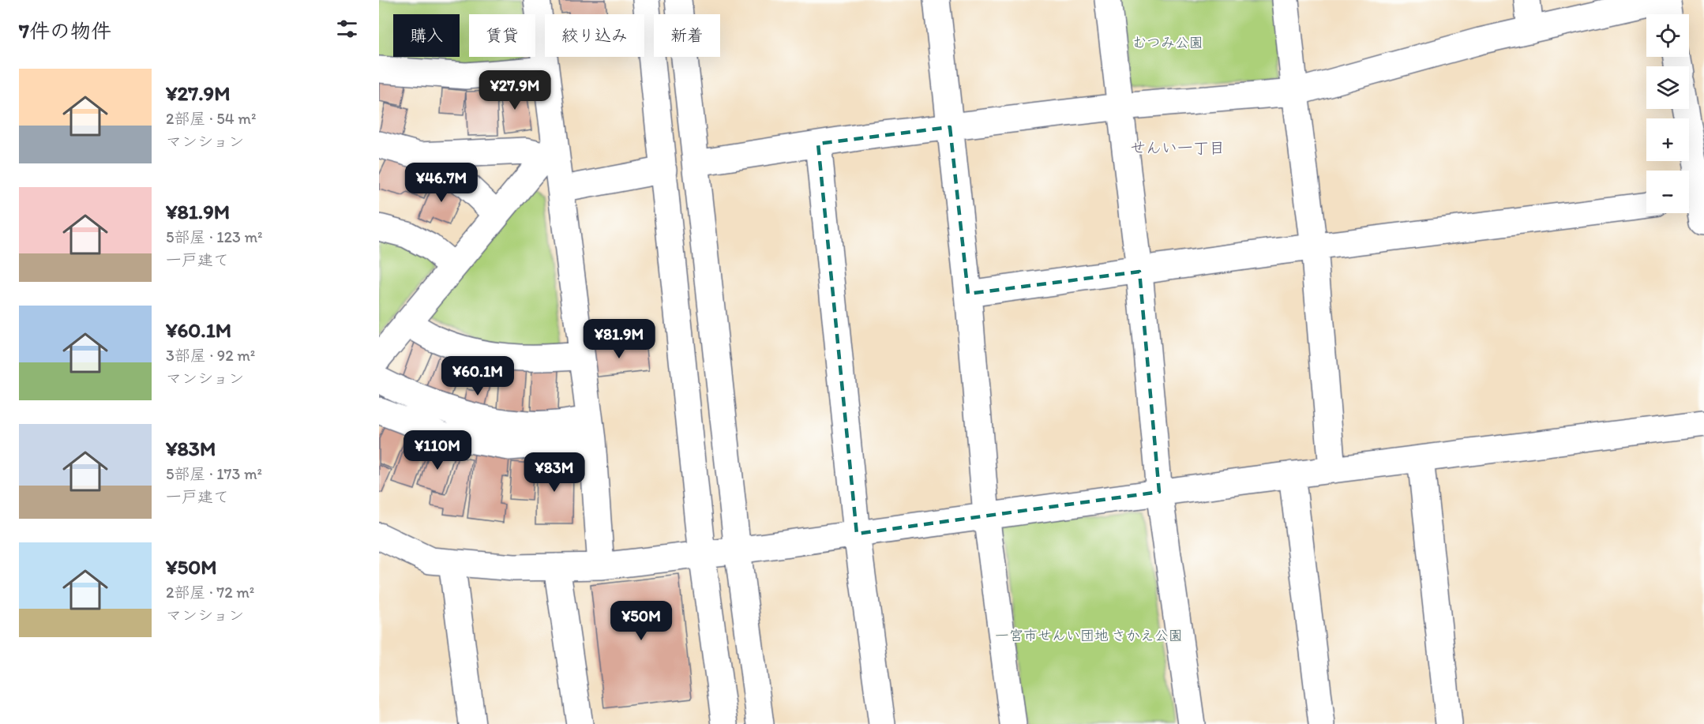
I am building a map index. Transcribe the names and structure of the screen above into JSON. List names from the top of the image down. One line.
{"districts":["せんい一丁目"],"parks":["むつみ公園","一宮市せんい団地 さかえ公園"],"page":{"heading":"7件の物件","map_buttons":["+","−"],"chip":["購入","賃貸","絞り込み","新着"],"list":[{"name":"¥27.9M","note":"2部屋 · 54 m² · マンション"},{"name":"¥81.9M","note":"5部屋 · 123 m² · 一戸建て"},{"name":"¥60.1M","note":"3部屋 · 92 m² · マンション"},{"name":"¥83M","note":"5部屋 · 173 m² · 一戸建て"},{"name":"¥50M","note":"2部屋 · 72 m² · マンション"}],"price":["¥27.9M","¥46.7M","¥81.9M","¥60.1M","¥110M","¥83M","¥50M"]}}
